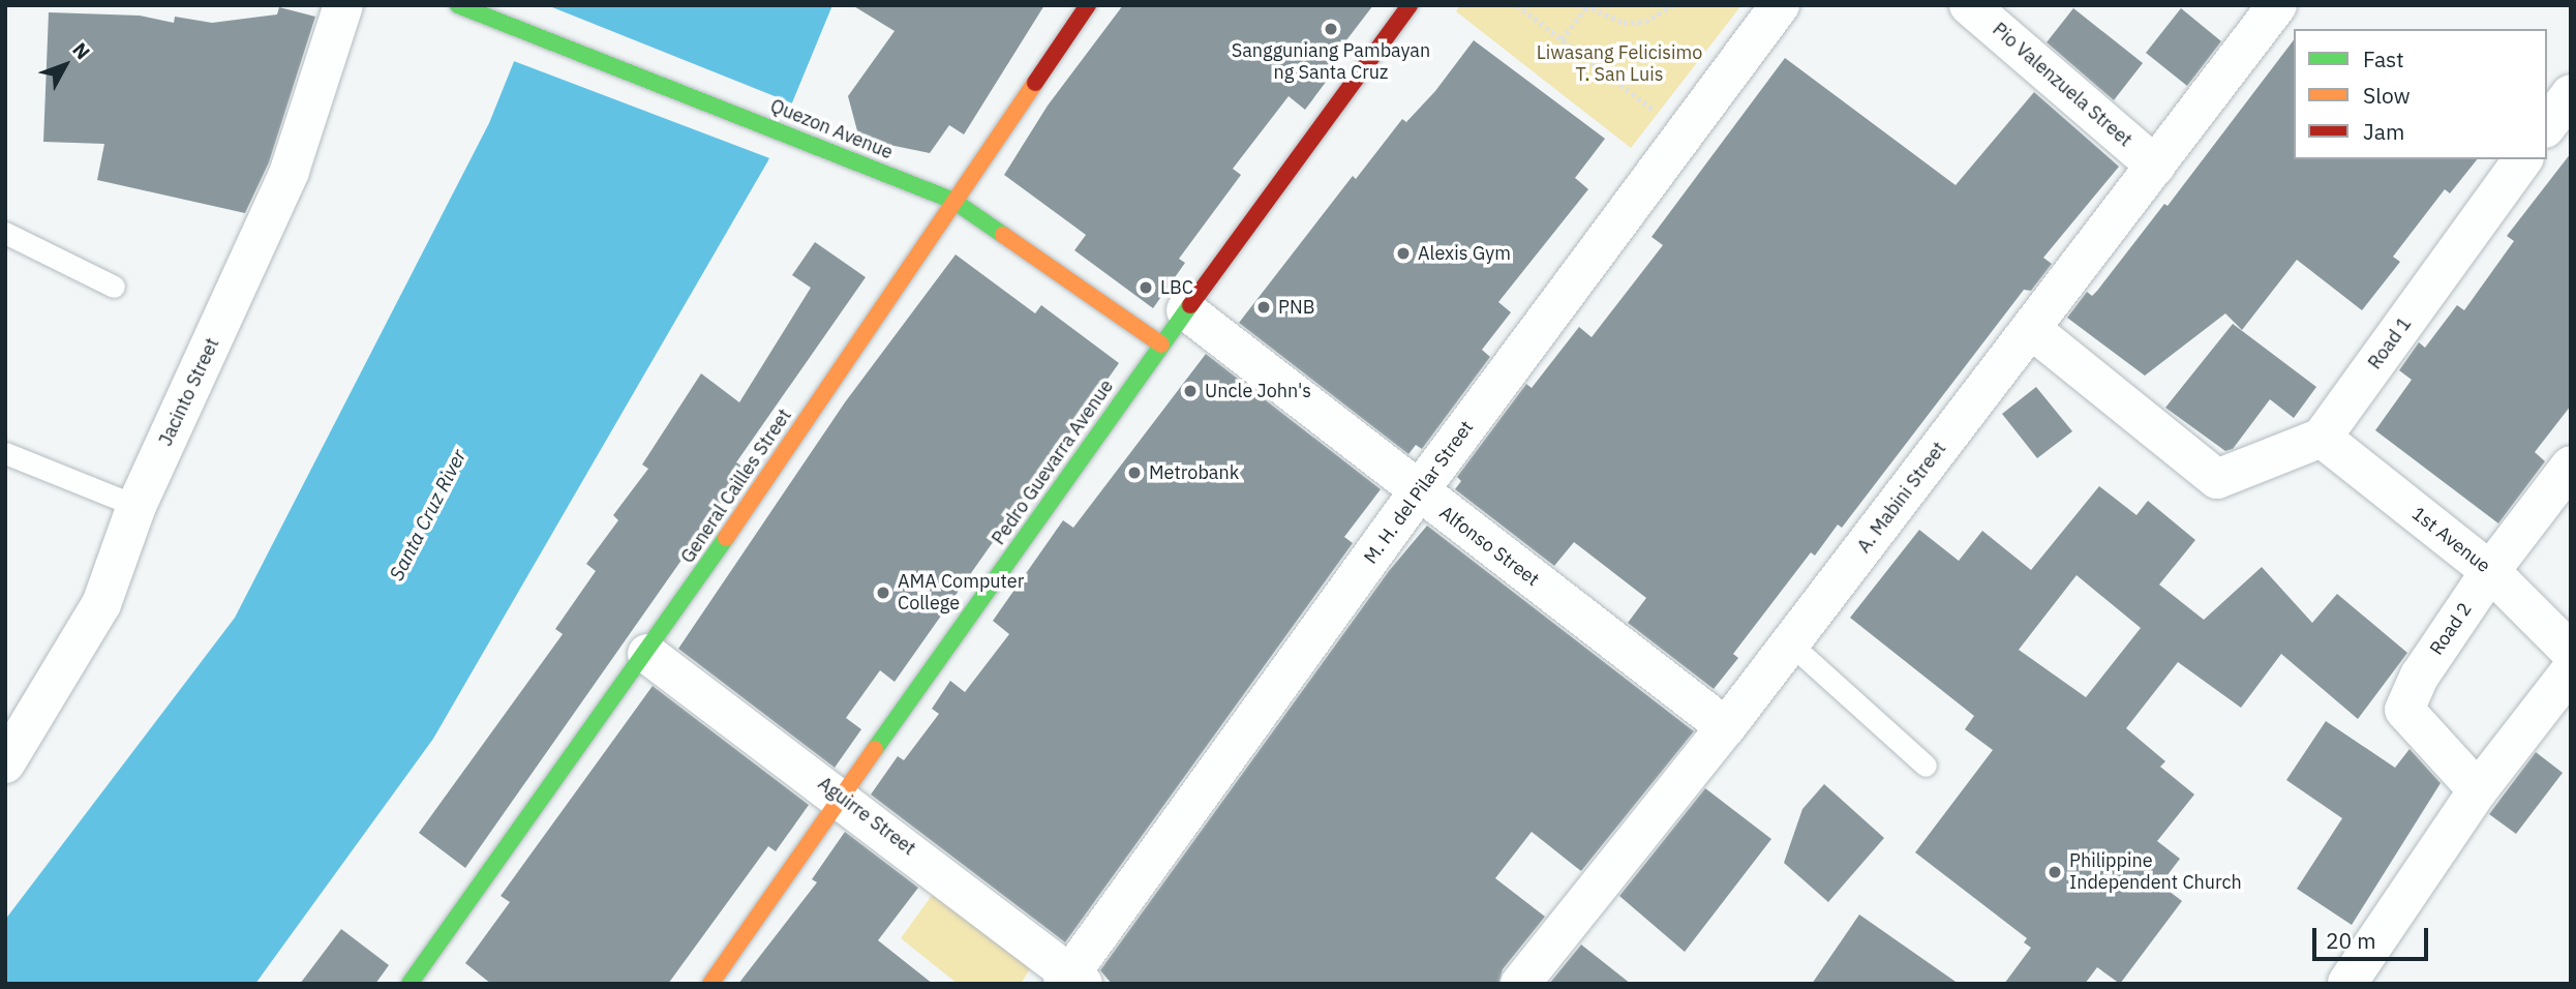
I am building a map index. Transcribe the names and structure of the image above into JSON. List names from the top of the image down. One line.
{"streets":{"street":["Pio Valenzuela Street","Quezon Avenue","Road 1","Jacinto Street","Pedro Guevarra Avenue","General Cailles Street","M. H. del Pilar Street","A. Mabini Street","1st Avenue","Alfonso Street","Road 2","Aguirre Street"]},"crossings":[["Pio Valenzuela Street","A. Mabini Street"],["Quezon Avenue","Pedro Guevarra Avenue"],["Quezon Avenue","General Cailles Street"],["Road 1","1st Avenue"],["Pedro Guevarra Avenue","Alfonso Street"],["Pedro Guevarra Avenue","Aguirre Street"],["General Cailles Street","Aguirre Street"],["M. H. del Pilar Street","Alfonso Street"],["M. H. del Pilar Street","Aguirre Street"],["A. Mabini Street","Alfonso Street"],["1st Avenue","Road 2"]],"water":["Santa Cruz River"],"parks":["Liwasang Felicisimo T. San Luis"],"places":["Sangguniang Pambayan ng Santa Cruz","Alexis Gym","LBC","PNB","Uncle John's","Metrobank","AMA Computer College","Philippine Independent Church"],"legend":["Fast","Slow","Jam"],"scale_bar":"20 m","north":"top right"}
